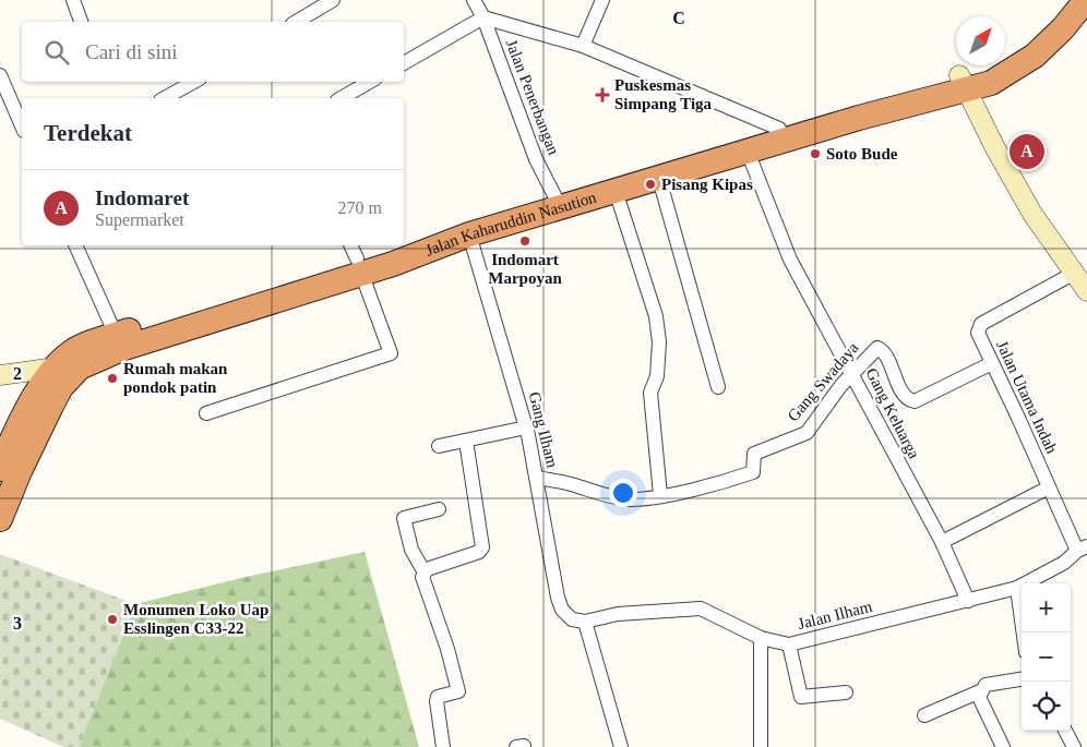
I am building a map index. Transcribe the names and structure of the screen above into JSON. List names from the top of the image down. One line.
{"streets":{"highway":["Jalan Kaharuddin Nasution"],"street":["Jalan Penerbangan","Gang Swadaya","Jalan Utama Indah","Gang Keluarga","Gang Ilham","Jalan Ilham"]},"crossings":[["Jalan Penerbangan","Jalan Kaharuddin Nasution"],["Jalan Kaharuddin Nasution","Gang Keluarga"],["Jalan Kaharuddin Nasution","Gang Ilham"],["Gang Swadaya","Jalan Utama Indah"],["Gang Swadaya","Gang Keluarga"],["Gang Swadaya","Gang Ilham"],["Jalan Utama Indah","Jalan Ilham"],["Gang Keluarga","Jalan Ilham"],["Gang Ilham","Jalan Ilham"]],"places":{"health":["Puskesmas Simpang Tiga"],"other":["Soto Bude","Pisang Kipas","Indomart Marpoyan","Rumah makan pondok patin","Monumen Loko Uap Esslingen C33-22"]},"north":"top right","page":{"search":"Cari di sini","heading":"Terdekat","pins":"A","list":[{"mark":"A","name":"Indomaret","note":"Supermarket","value":"270 m"}],"map_buttons":["+","−"]},"grid":{"columns":["C"],"rows":["2","3"]}}
